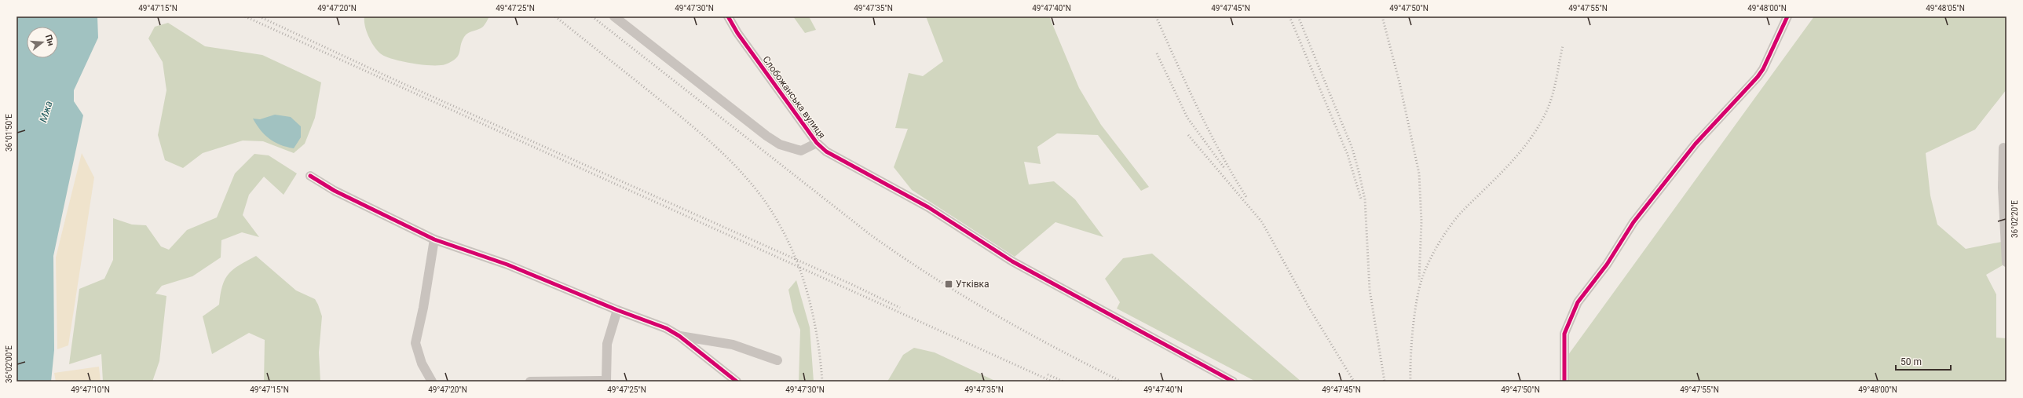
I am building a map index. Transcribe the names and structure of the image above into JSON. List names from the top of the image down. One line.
{"streets":{"street":["Слобожанська вулиця"]},"water":["Мжа"],"places":{"transit":["Уткiвка"]},"scale_bar":"50 m","north":"right","coordinates":["49°47'15\"N","49°47'20\"N","49°47'25\"N","49°47'30\"N","49°47'35\"N","49°47'40\"N","49°47'45\"N","49°47'50\"N","49°47'55\"N","49°48'00\"N","49°48'05\"N","36°01'50\"E","36°02'20\"E","36°02'00\"E","49°47'10\"N"]}
